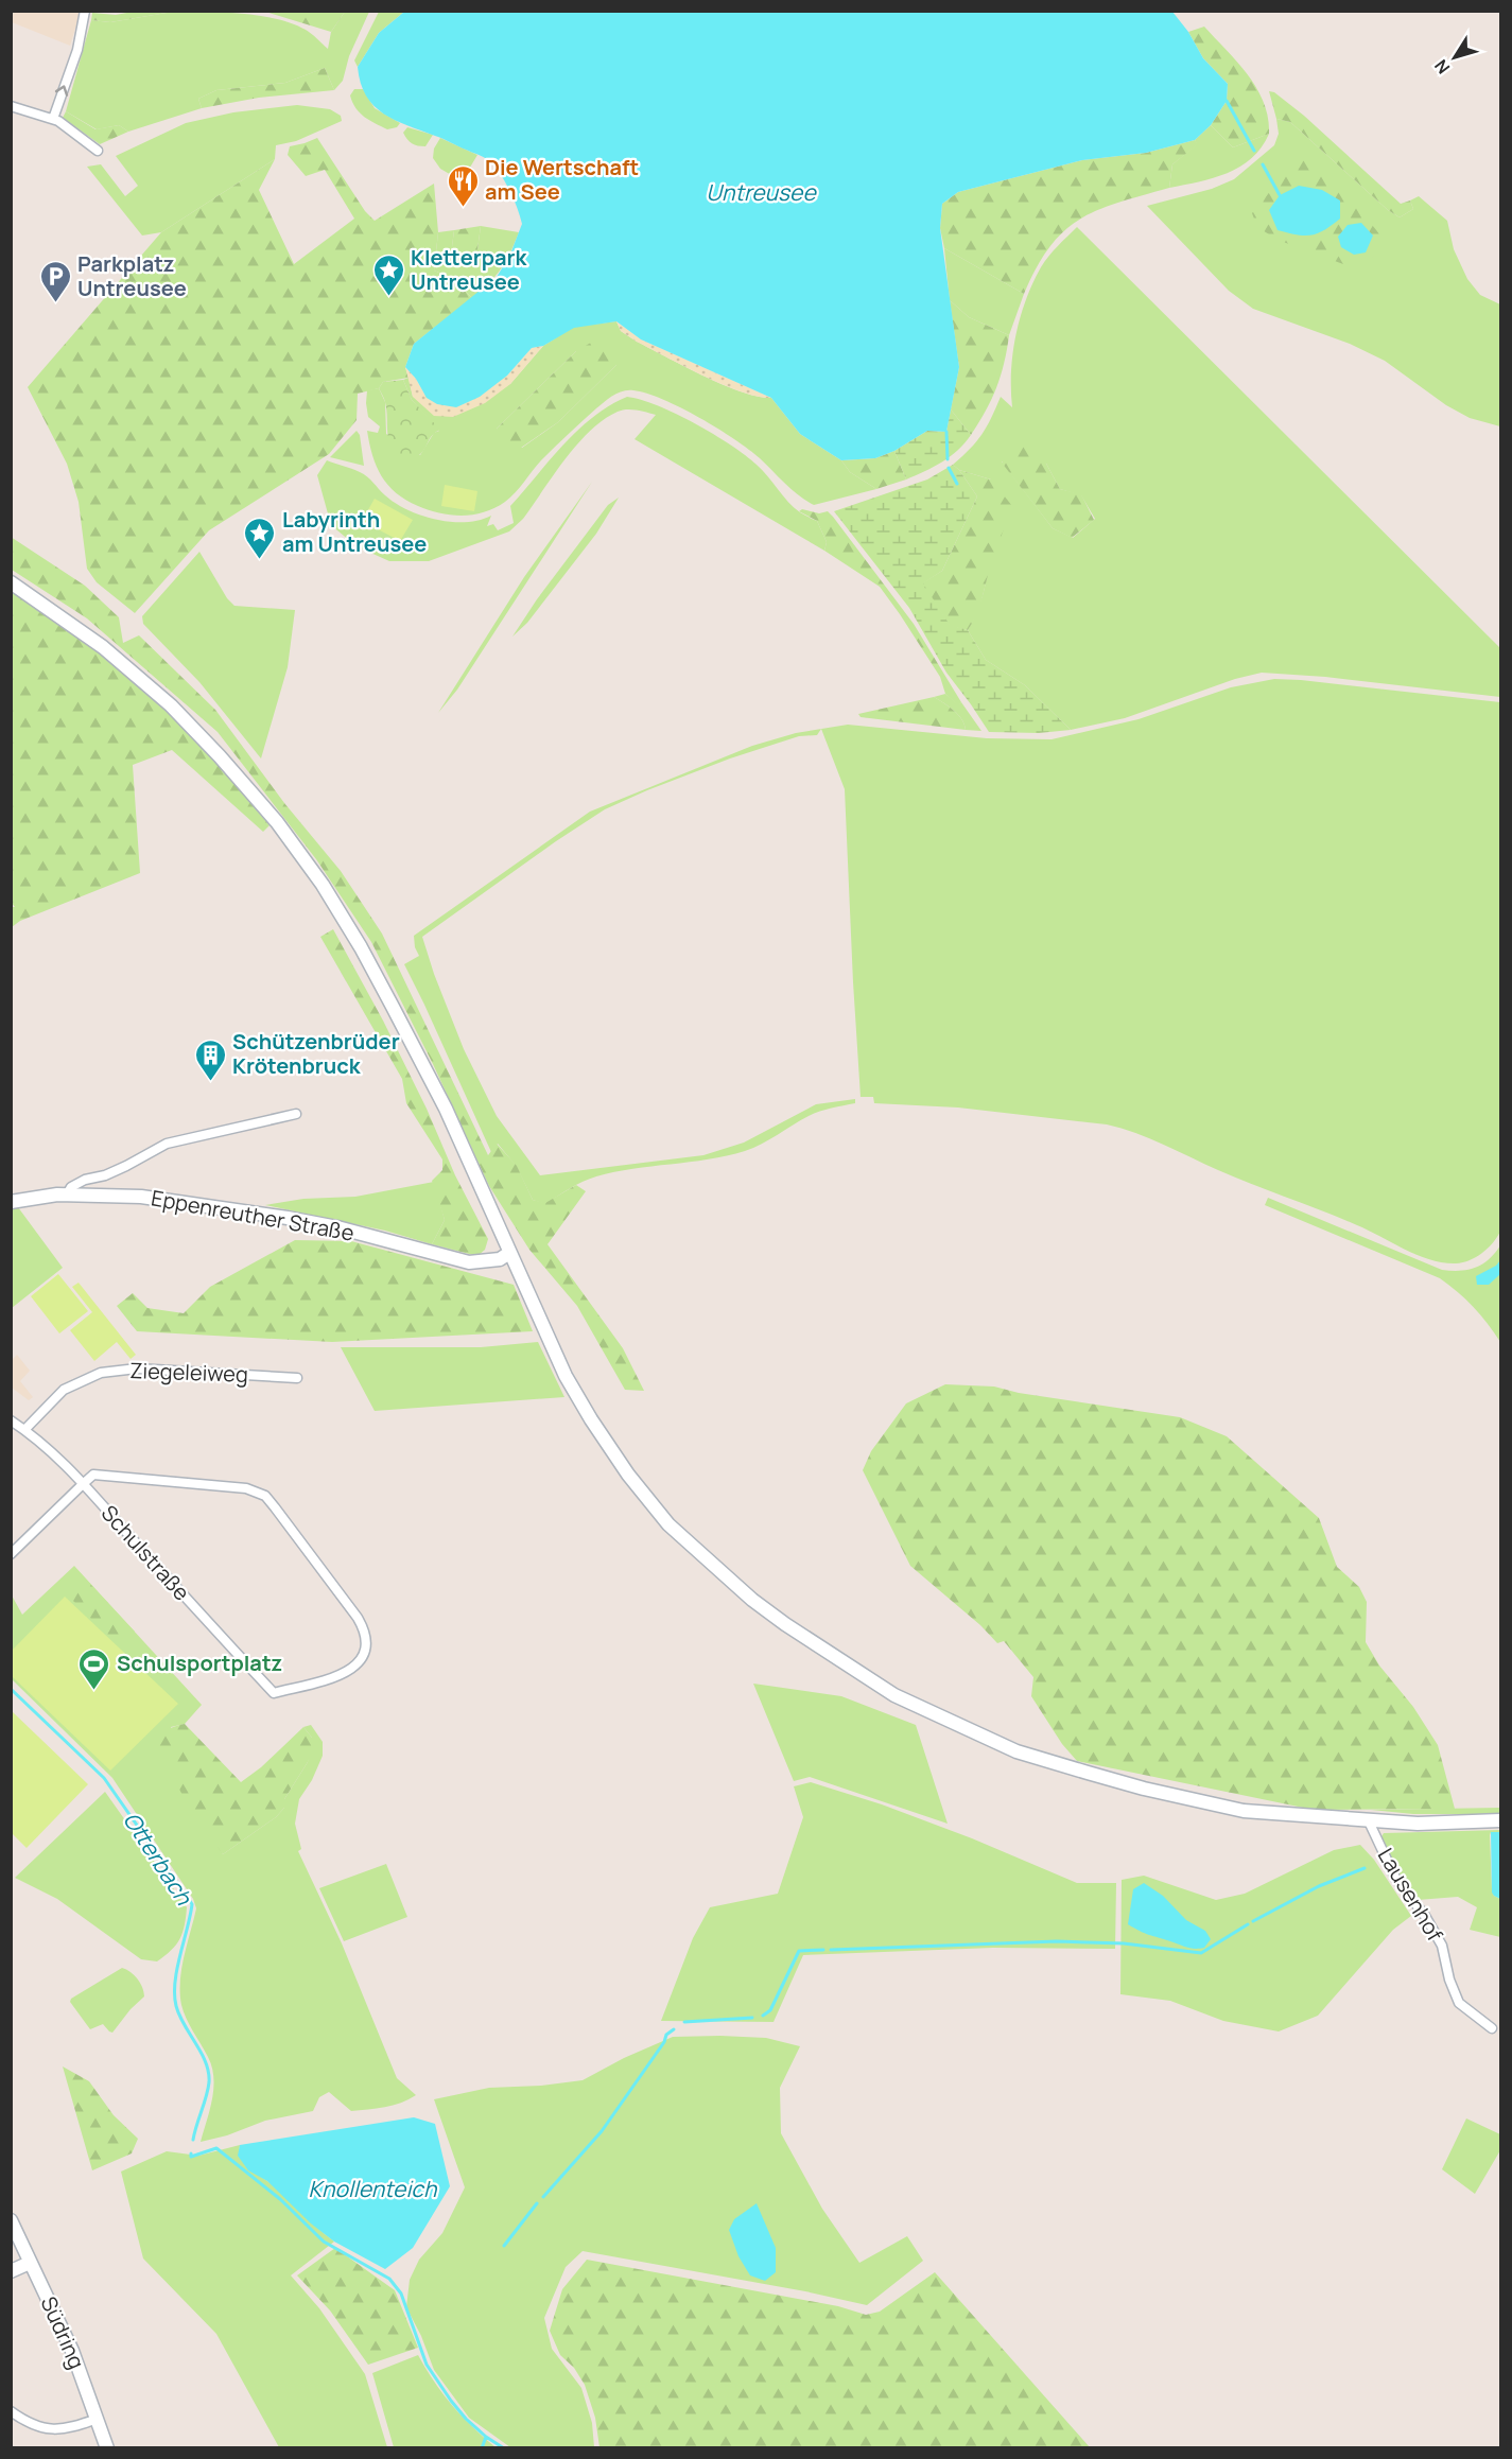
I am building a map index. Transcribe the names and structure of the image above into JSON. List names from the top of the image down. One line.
{"streets":{"main road":["Eppenreuther Straße","Südring"],"street":["Ziegeleiweg","Schulstraße","Lausenhof"]},"crossings":[["Ziegeleiweg","Schulstraße"]],"water":["Untreusee","Otterbach","Knollenteich"],"places":{"restaurant":["Die Wertschaft am See"],"place":["Kletterpark Untreusee","Labyrinth am Untreusee"],"parking":["Parkplatz Untreusee"],"building":["Schützenbrüder Krötenbruck"],"sports":["Schulsportplatz"]},"north":"bottom left"}
